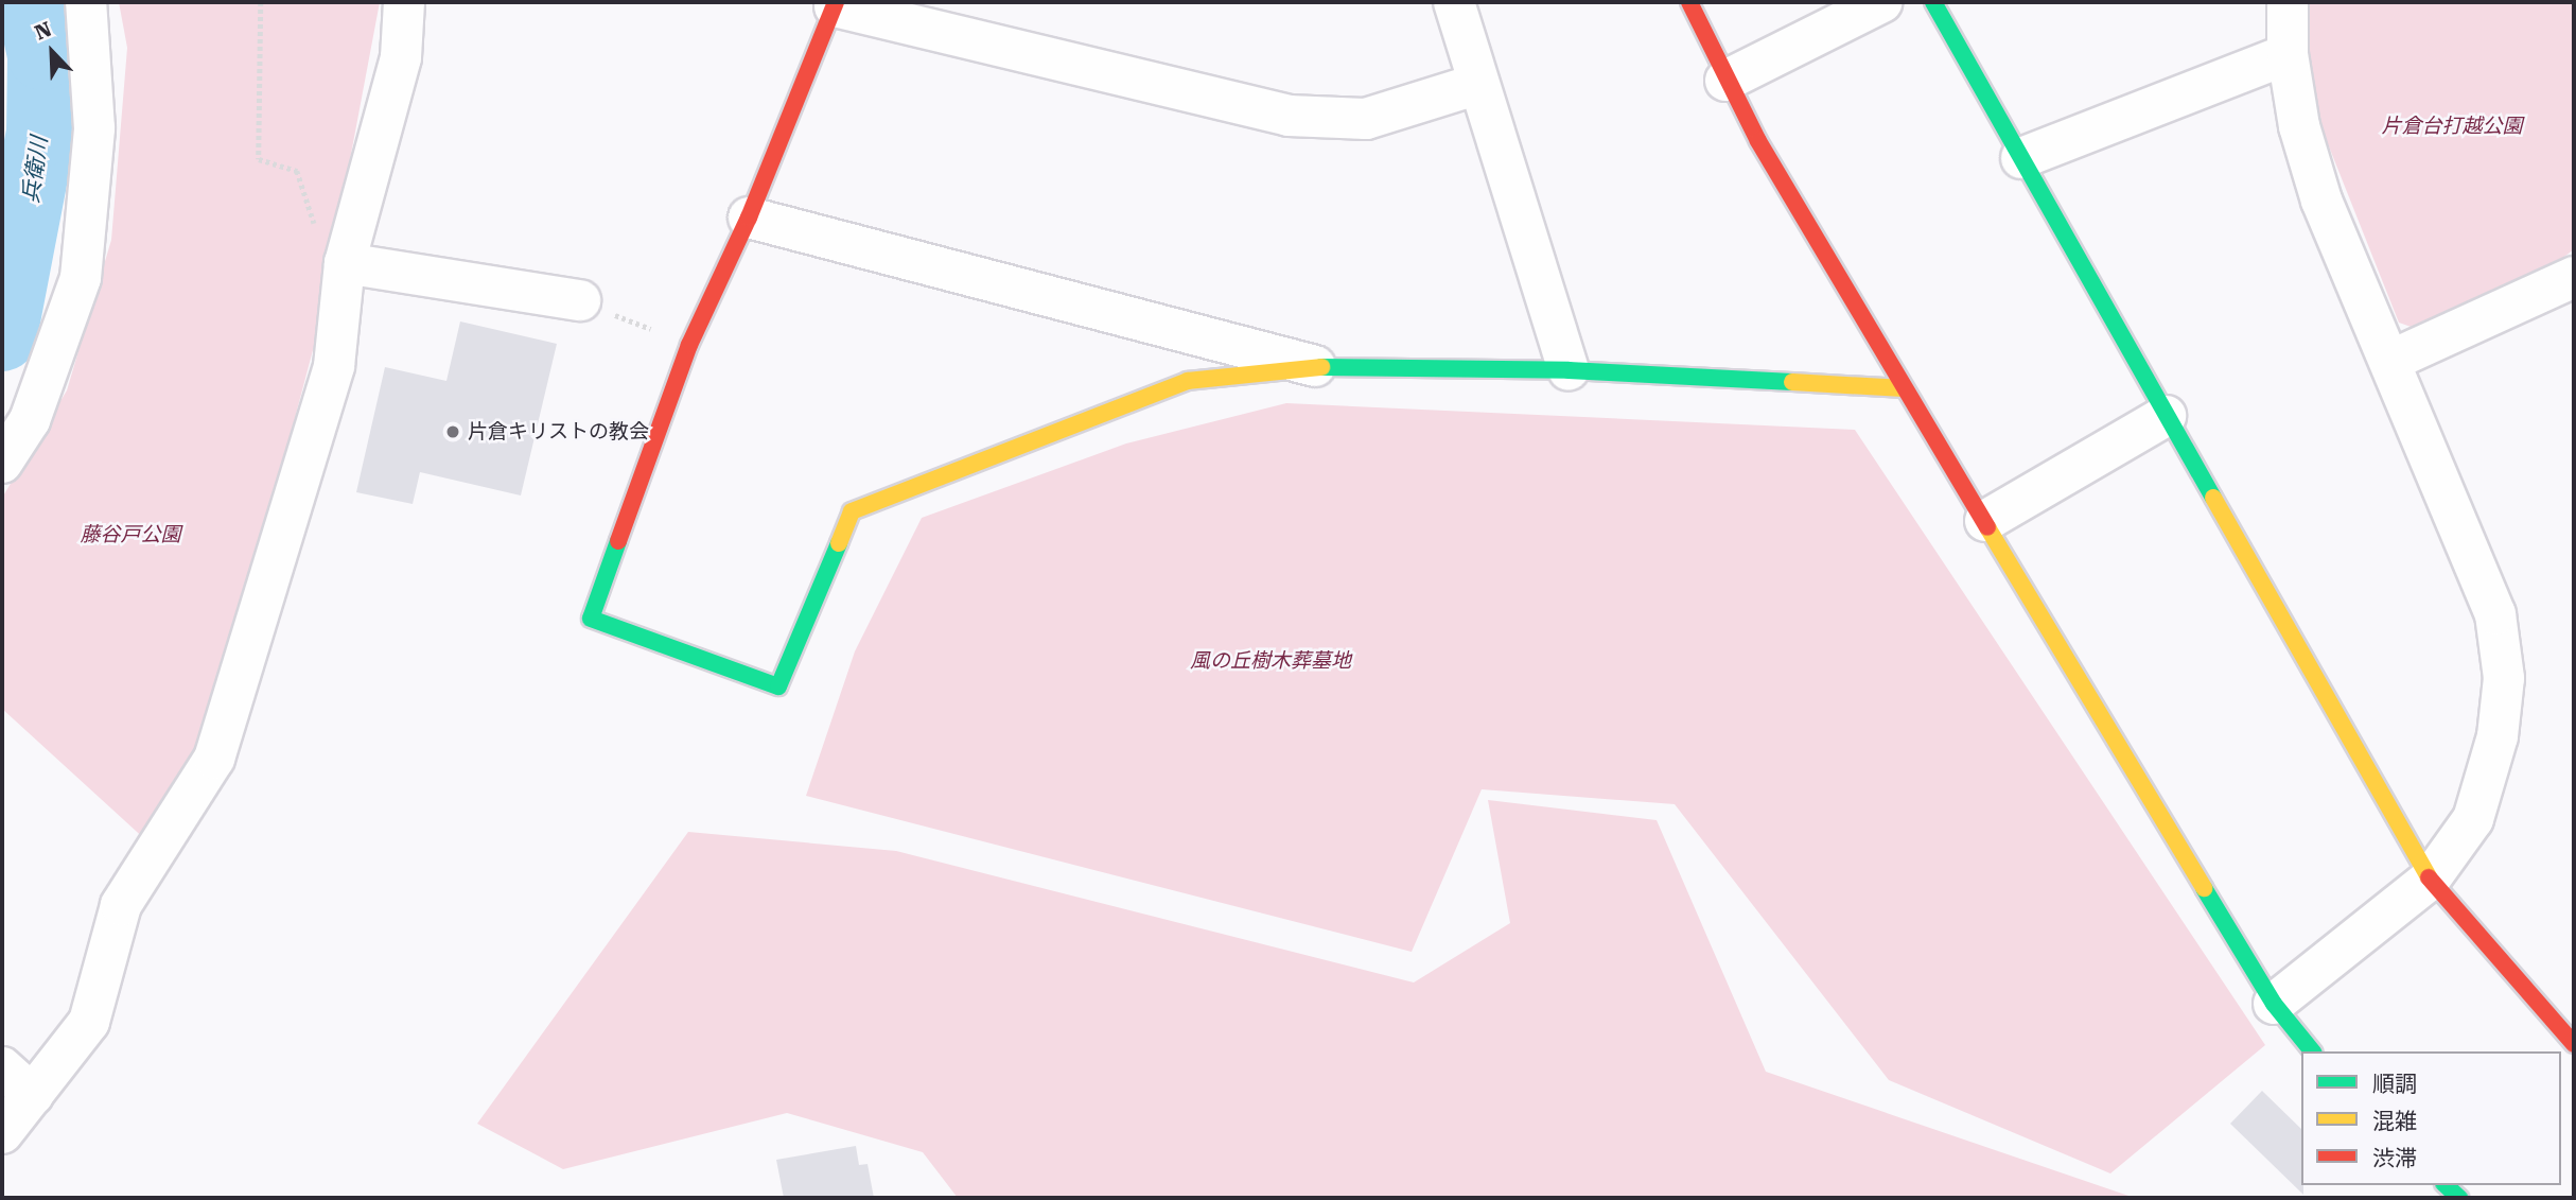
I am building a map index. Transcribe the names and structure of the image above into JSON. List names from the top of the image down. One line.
{"water":["兵衛川"],"parks":["片倉台打越公園","藤谷戸公園","風の丘樹木葬墓地"],"places":["片倉キリストの教会"],"legend":["順調","混雑","渋滞"],"north":"top left"}
